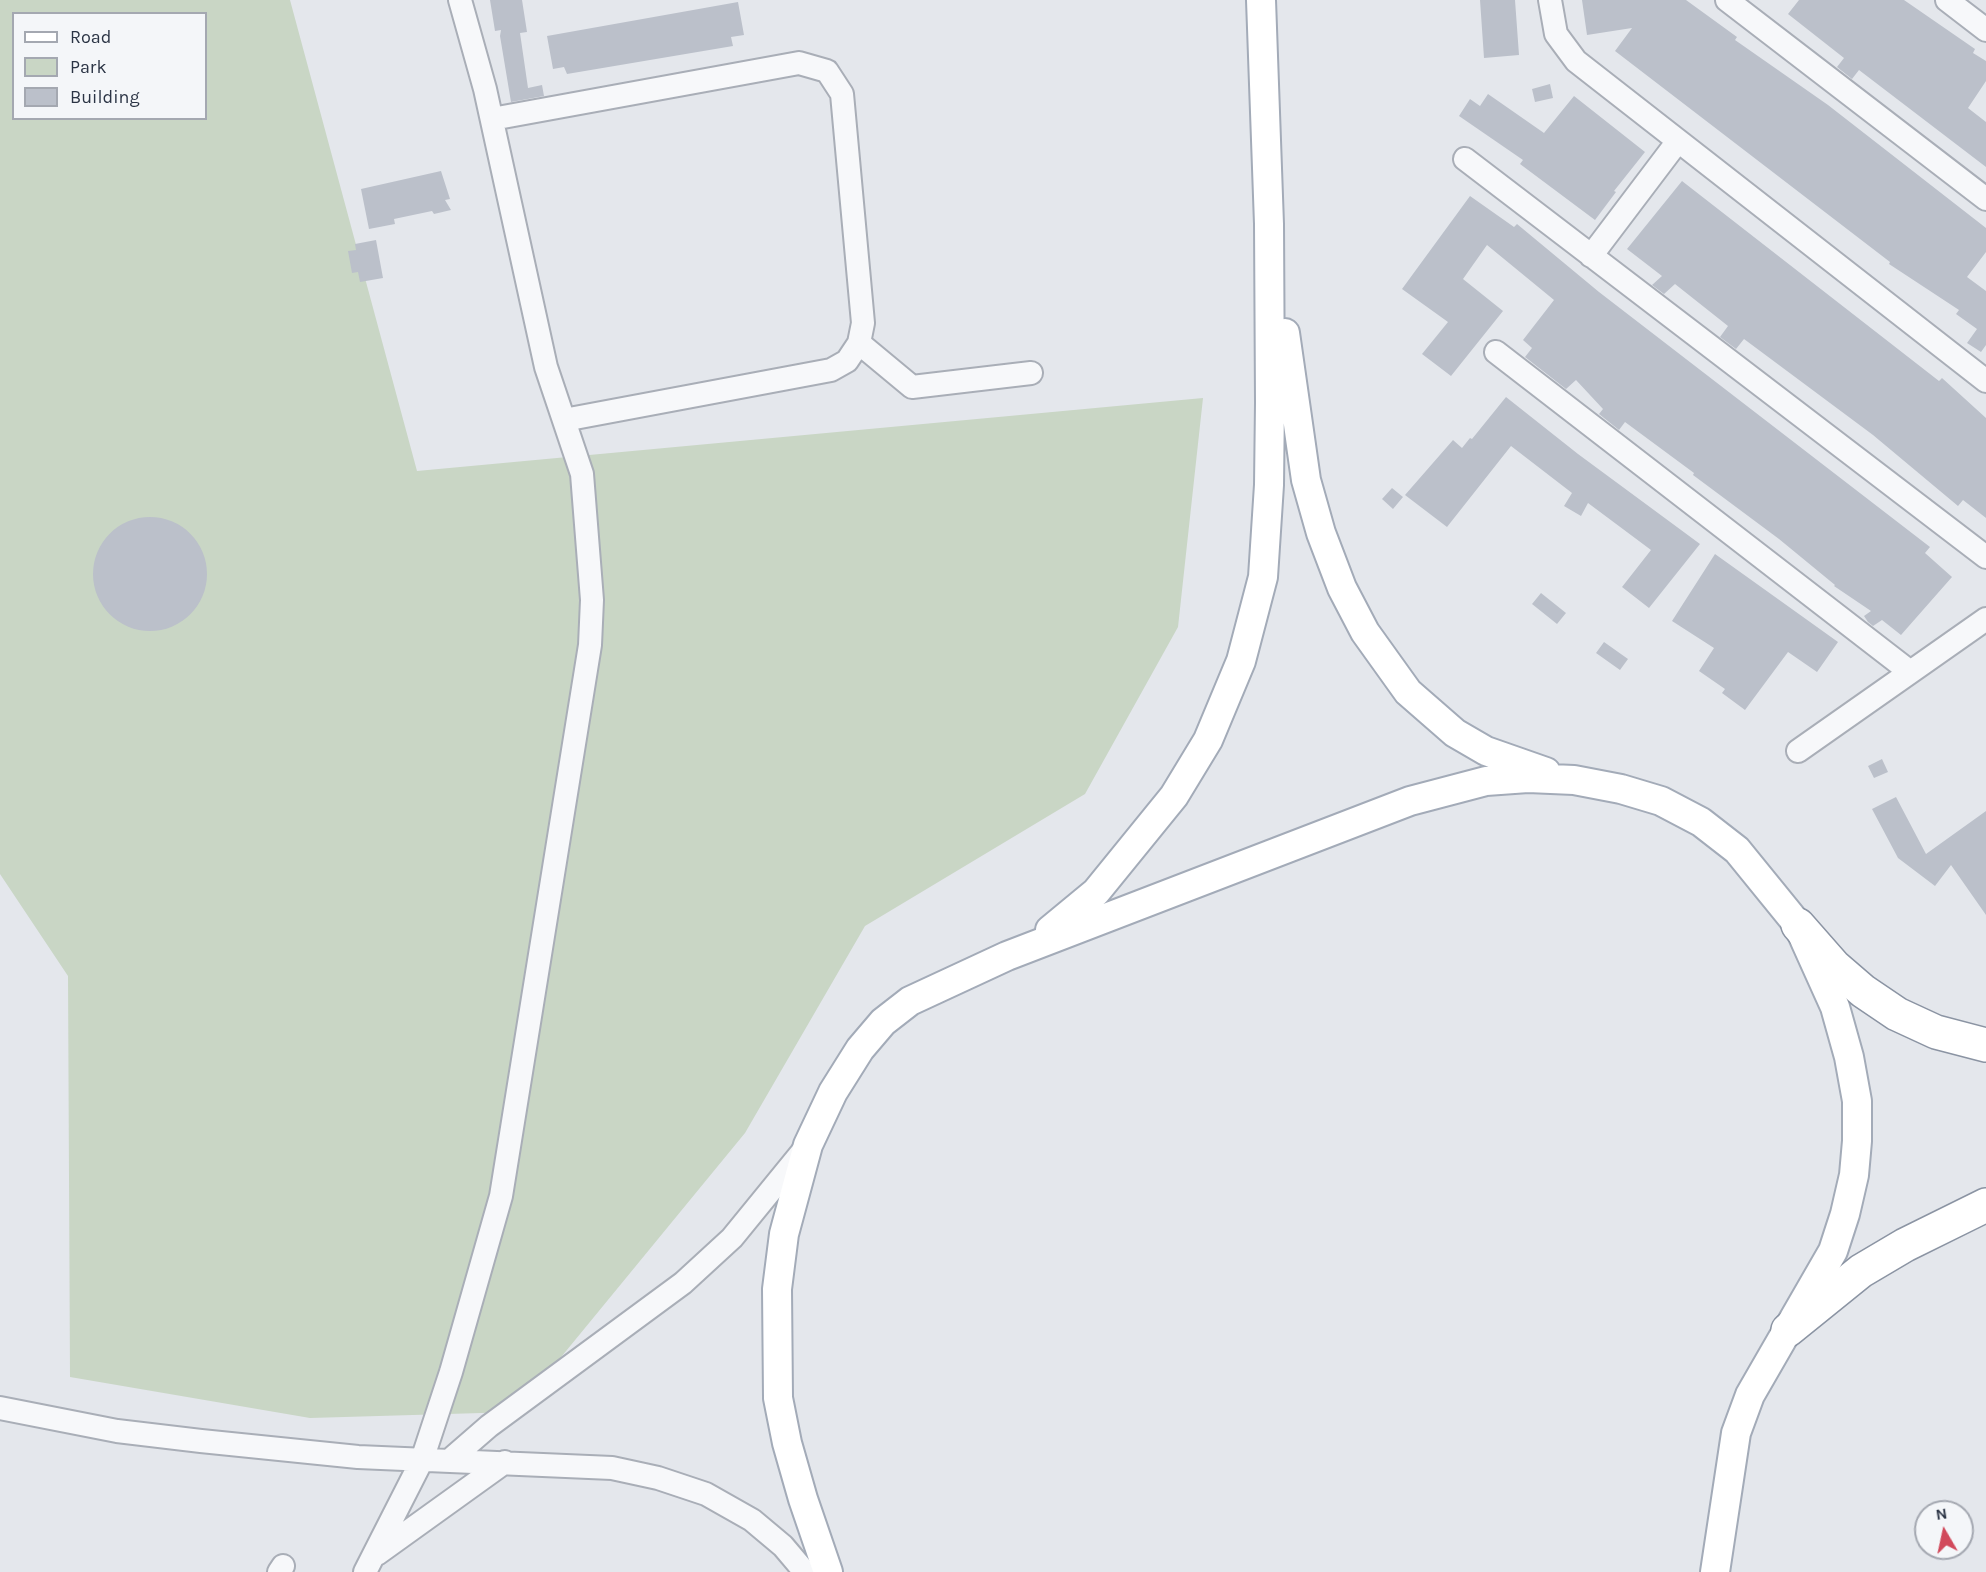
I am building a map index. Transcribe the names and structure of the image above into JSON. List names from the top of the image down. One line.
{"legend":["Road","Park","Building"],"north":"top"}
